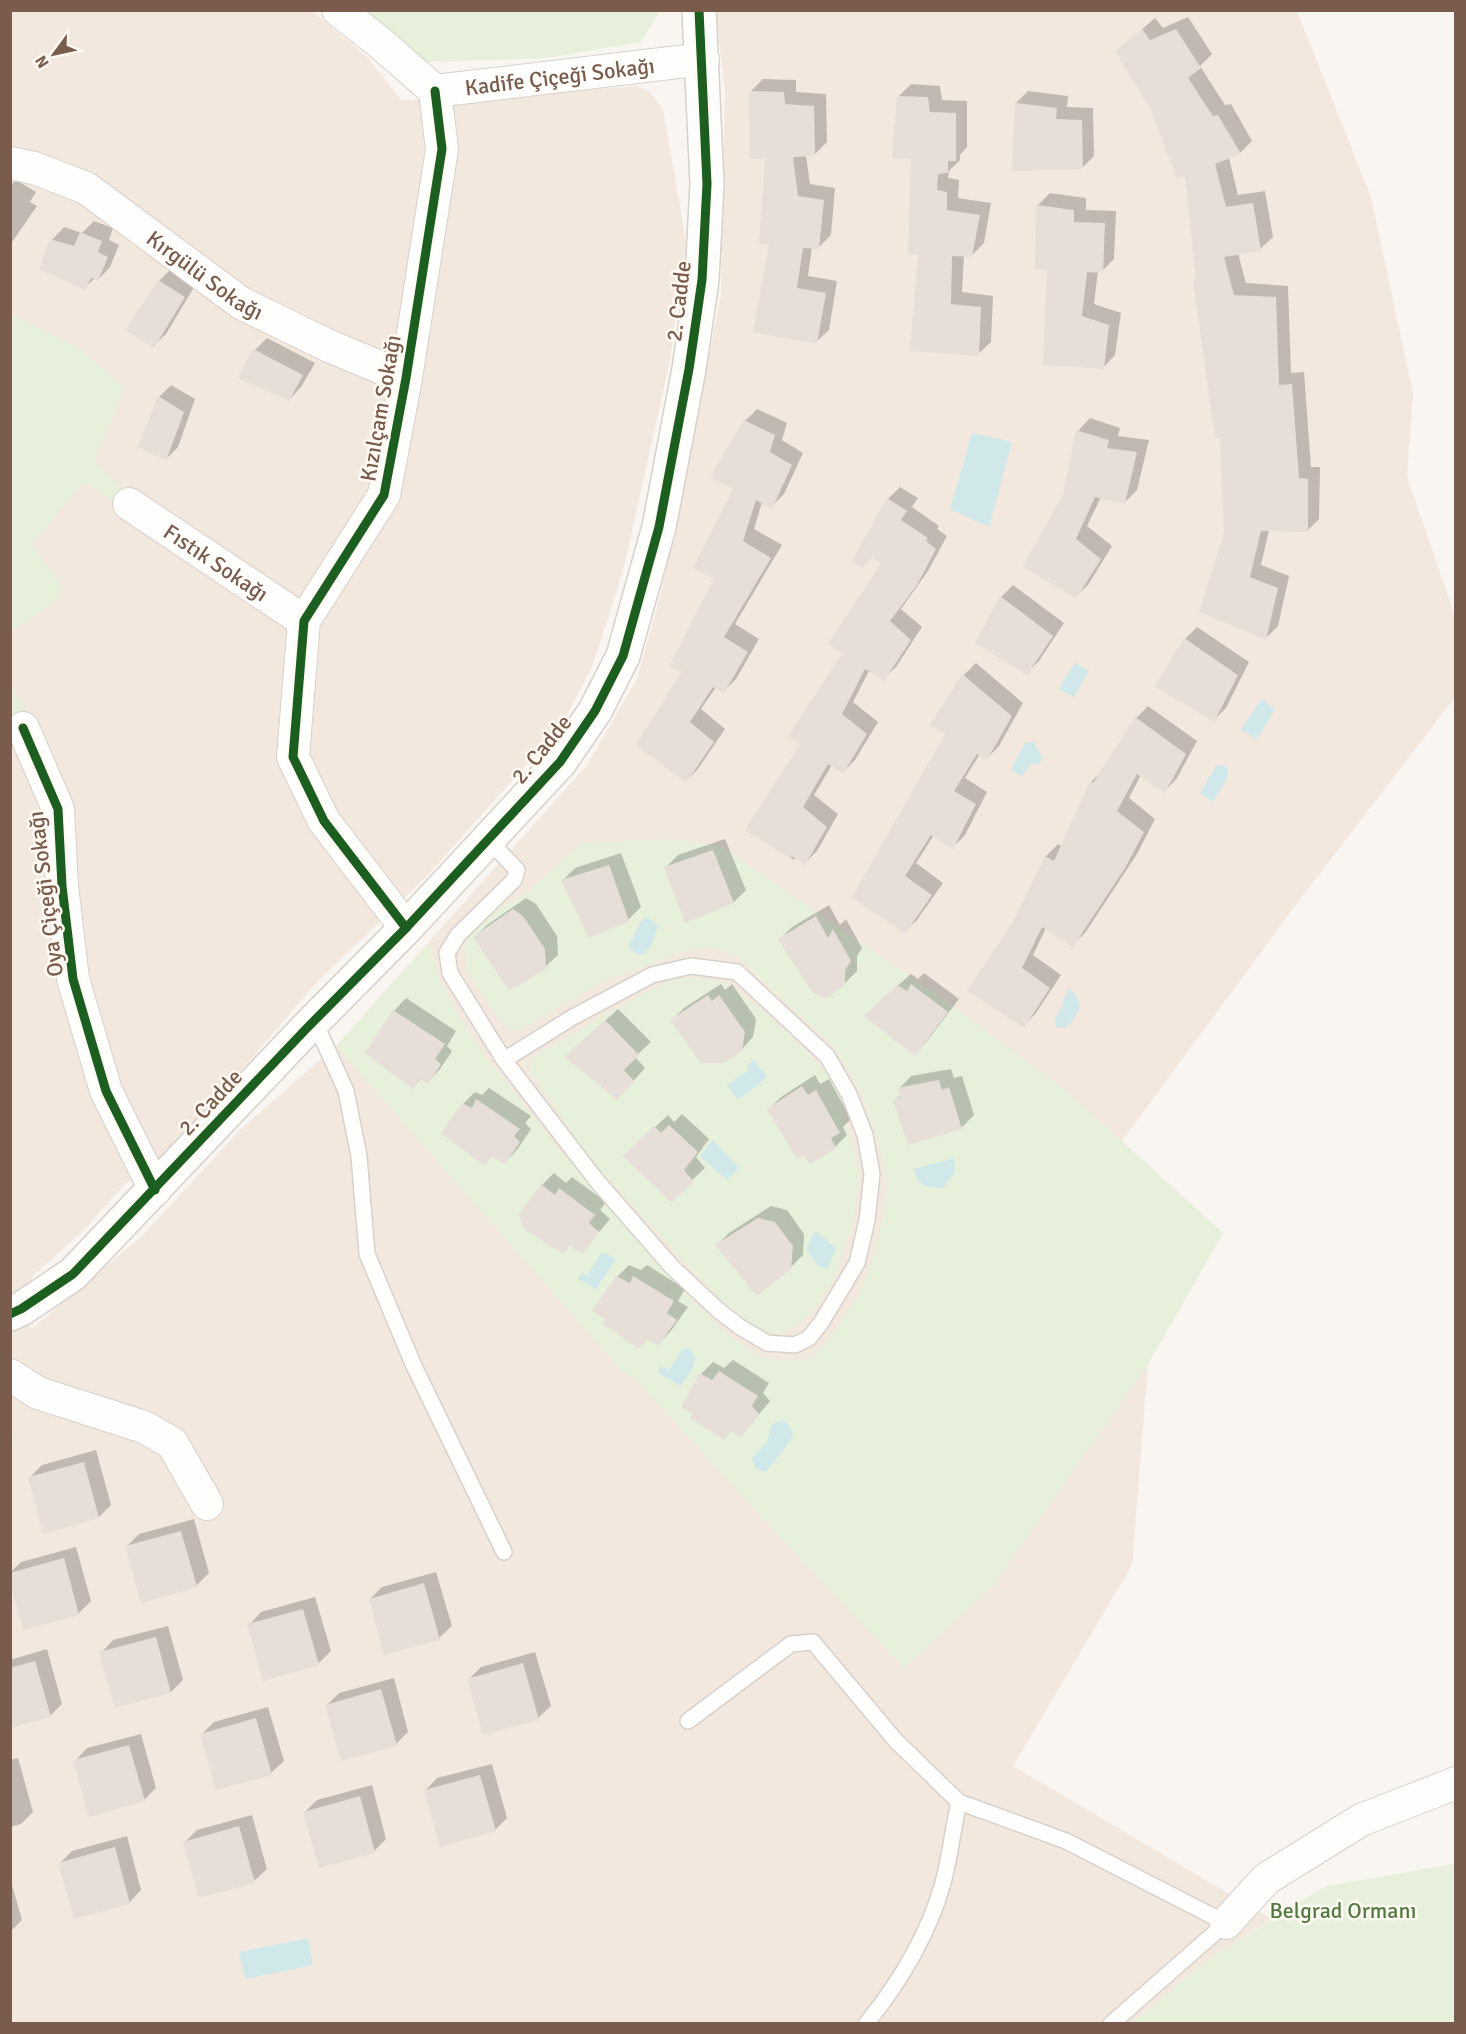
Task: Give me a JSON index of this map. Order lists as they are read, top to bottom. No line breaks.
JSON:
{"streets":{"street":["Kadife Çiçeği Sokağı","Kırgülü Sokağı","2. Cadde","Kızılçam Sokağı","Fıstık Sokağı","Oya Çiçeği Sokağı"]},"crossings":[["Kadife Çiçeği Sokağı","2. Cadde"],["Kadife Çiçeği Sokağı","Kızılçam Sokağı"],["Kırgülü Sokağı","Kızılçam Sokağı"],["2. Cadde","Kızılçam Sokağı"],["2. Cadde","Oya Çiçeği Sokağı"],["Kızılçam Sokağı","Fıstık Sokağı"]],"parks":["Belgrad Ormanı"],"north":"bottom left"}
